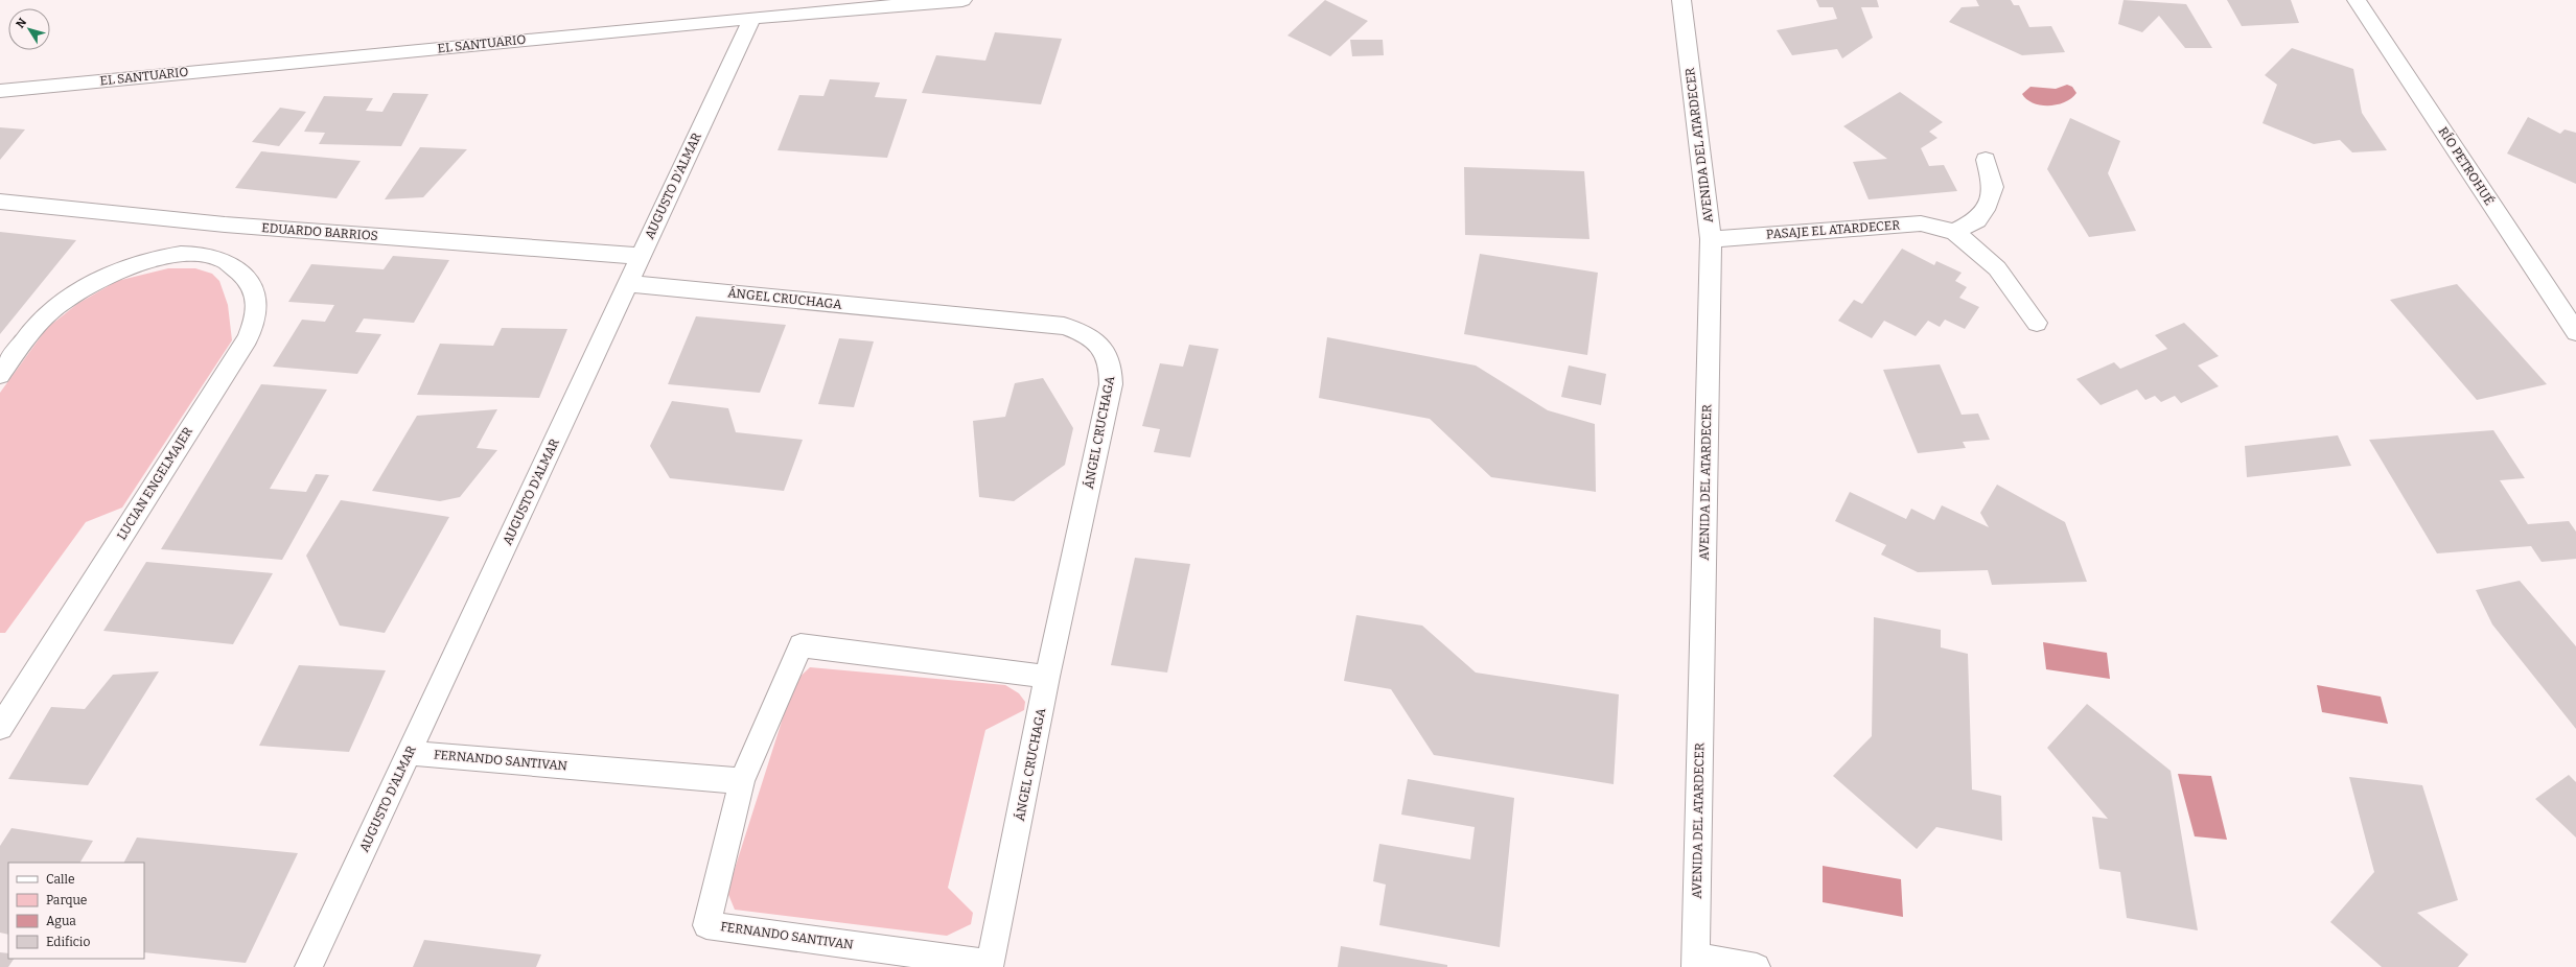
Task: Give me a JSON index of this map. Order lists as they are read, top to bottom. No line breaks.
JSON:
{"streets":{"street":["EL SANTUARIO","AVENIDA DEL ATARDECER","RÍO PETROHUÉ","AUGUSTO D'ALMAR","PASAJE EL ATARDECER","EDUARDO BARRIOS","ÁNGEL CRUCHAGA","LUCIAN ENGELMAJER","FERNANDO SANTIVAN"]},"crossings":[["EL SANTUARIO","AUGUSTO D'ALMAR"],["AVENIDA DEL ATARDECER","PASAJE EL ATARDECER"],["AUGUSTO D'ALMAR","EDUARDO BARRIOS"],["AUGUSTO D'ALMAR","ÁNGEL CRUCHAGA"],["AUGUSTO D'ALMAR","FERNANDO SANTIVAN"],["ÁNGEL CRUCHAGA","FERNANDO SANTIVAN"]],"legend":["Calle","Parque","Agua","Edificio"],"north":"top left"}
